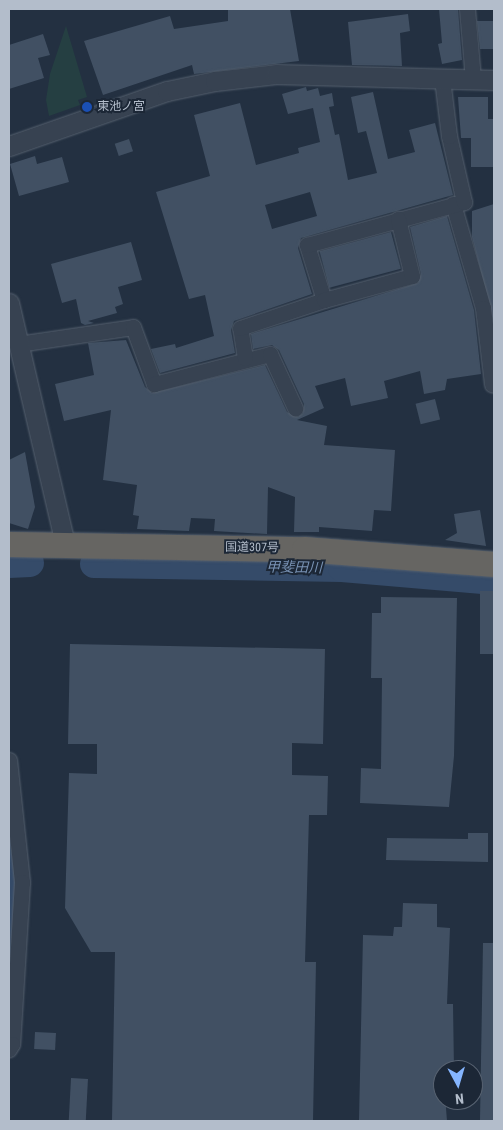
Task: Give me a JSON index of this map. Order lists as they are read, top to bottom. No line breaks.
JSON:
{"streets":{"highway":["国道307号"]},"water":["甲斐田川"],"places":["東池ノ宮"],"north":"bottom"}
